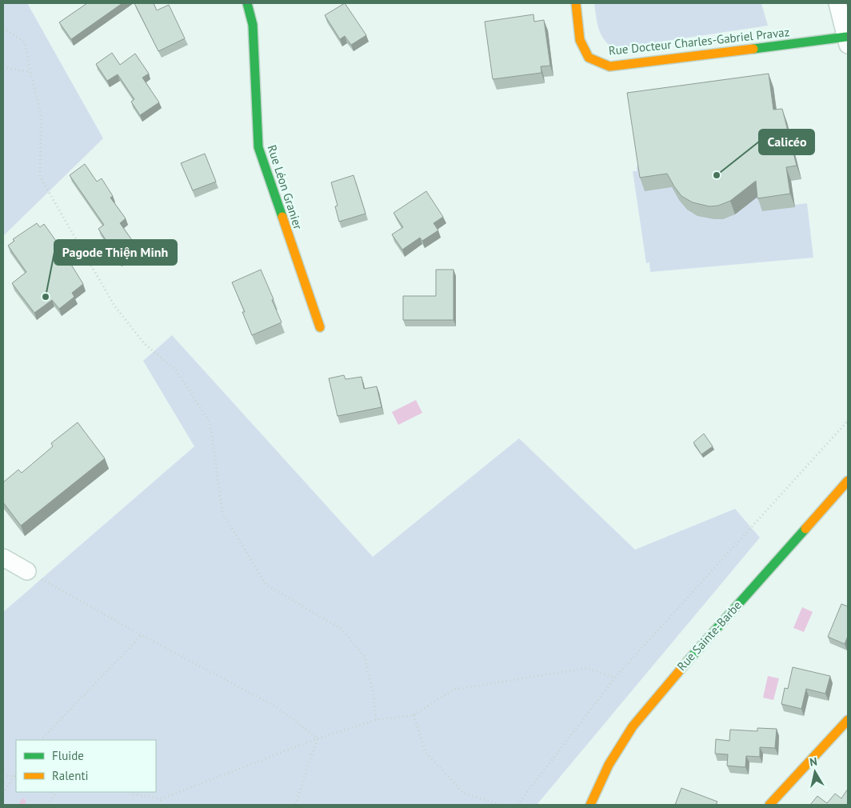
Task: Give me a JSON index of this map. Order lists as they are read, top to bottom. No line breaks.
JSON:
{"streets":{"street":["Rue Docteur Charles-Gabriel Pravaz","Rue Léon Granier","Rue Sainte-Barbe"]},"places":["Calicéo","Pagode Thiện Minh"],"legend":["Fluide","Ralenti"],"north":"top"}
